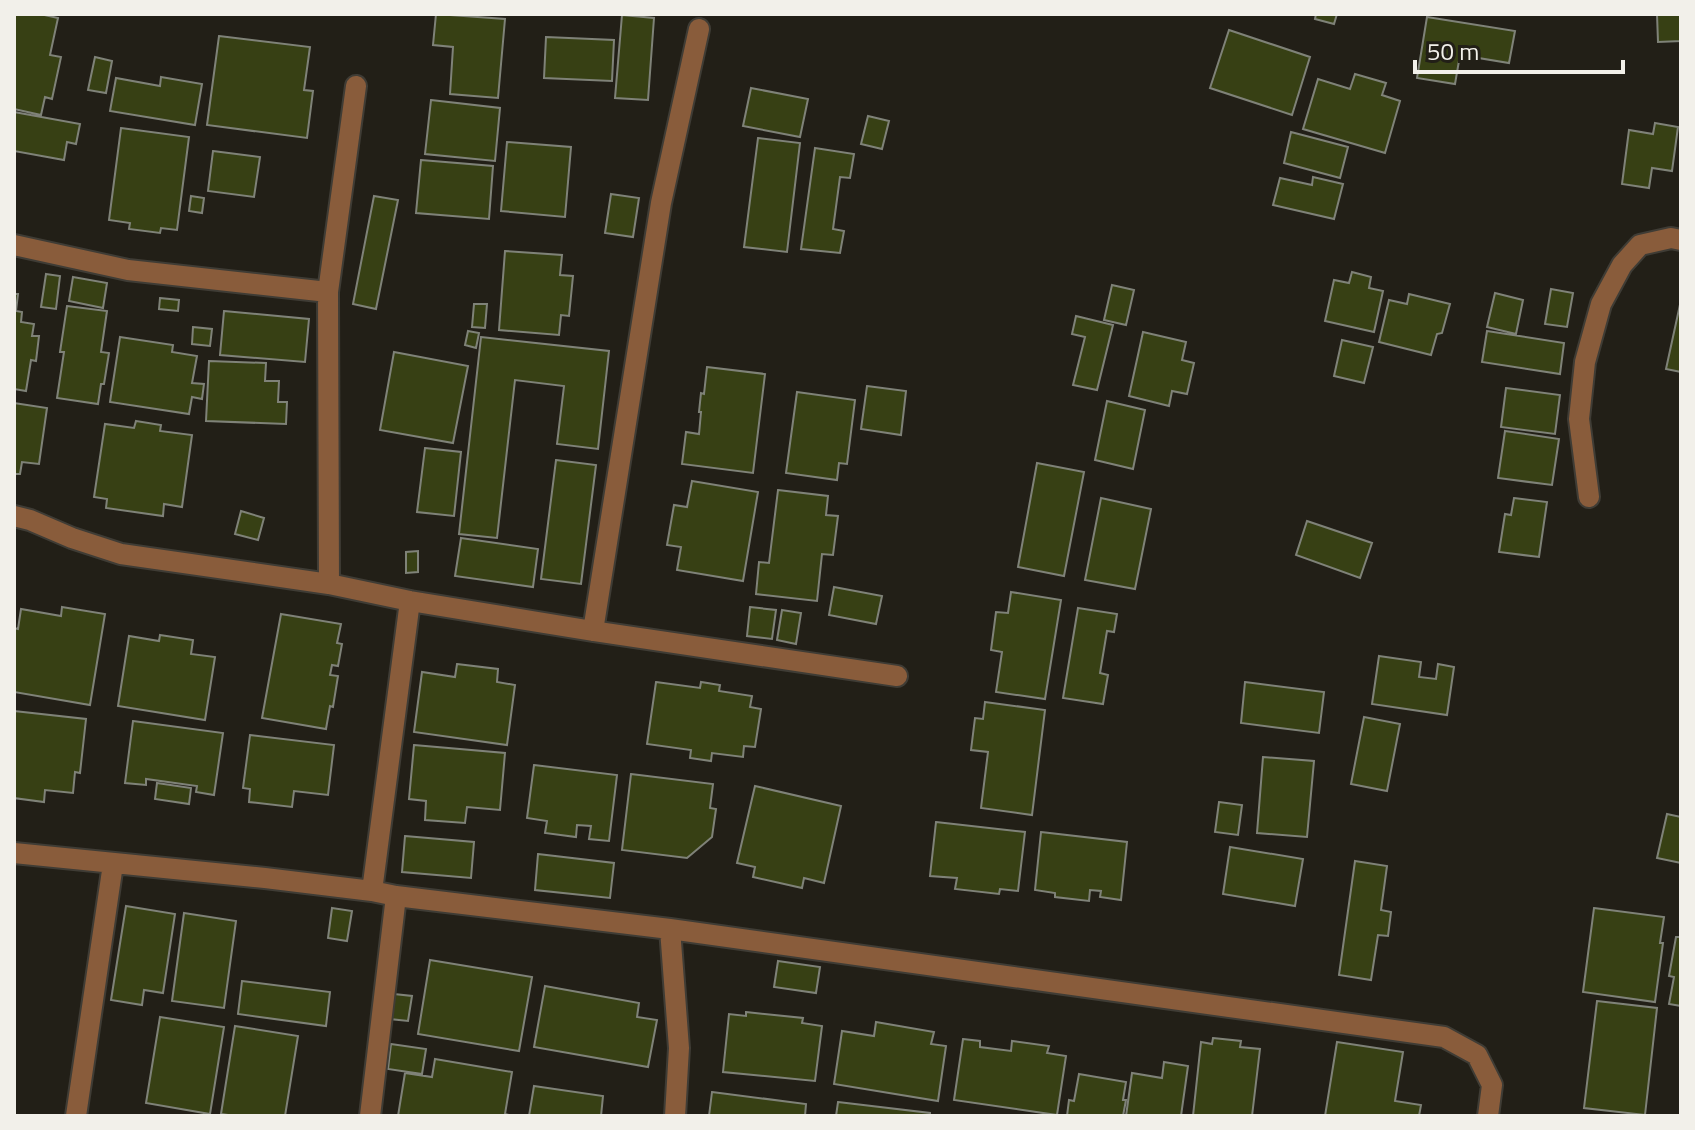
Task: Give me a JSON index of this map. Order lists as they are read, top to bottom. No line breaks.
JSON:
{"scale_bar":"50 m"}
